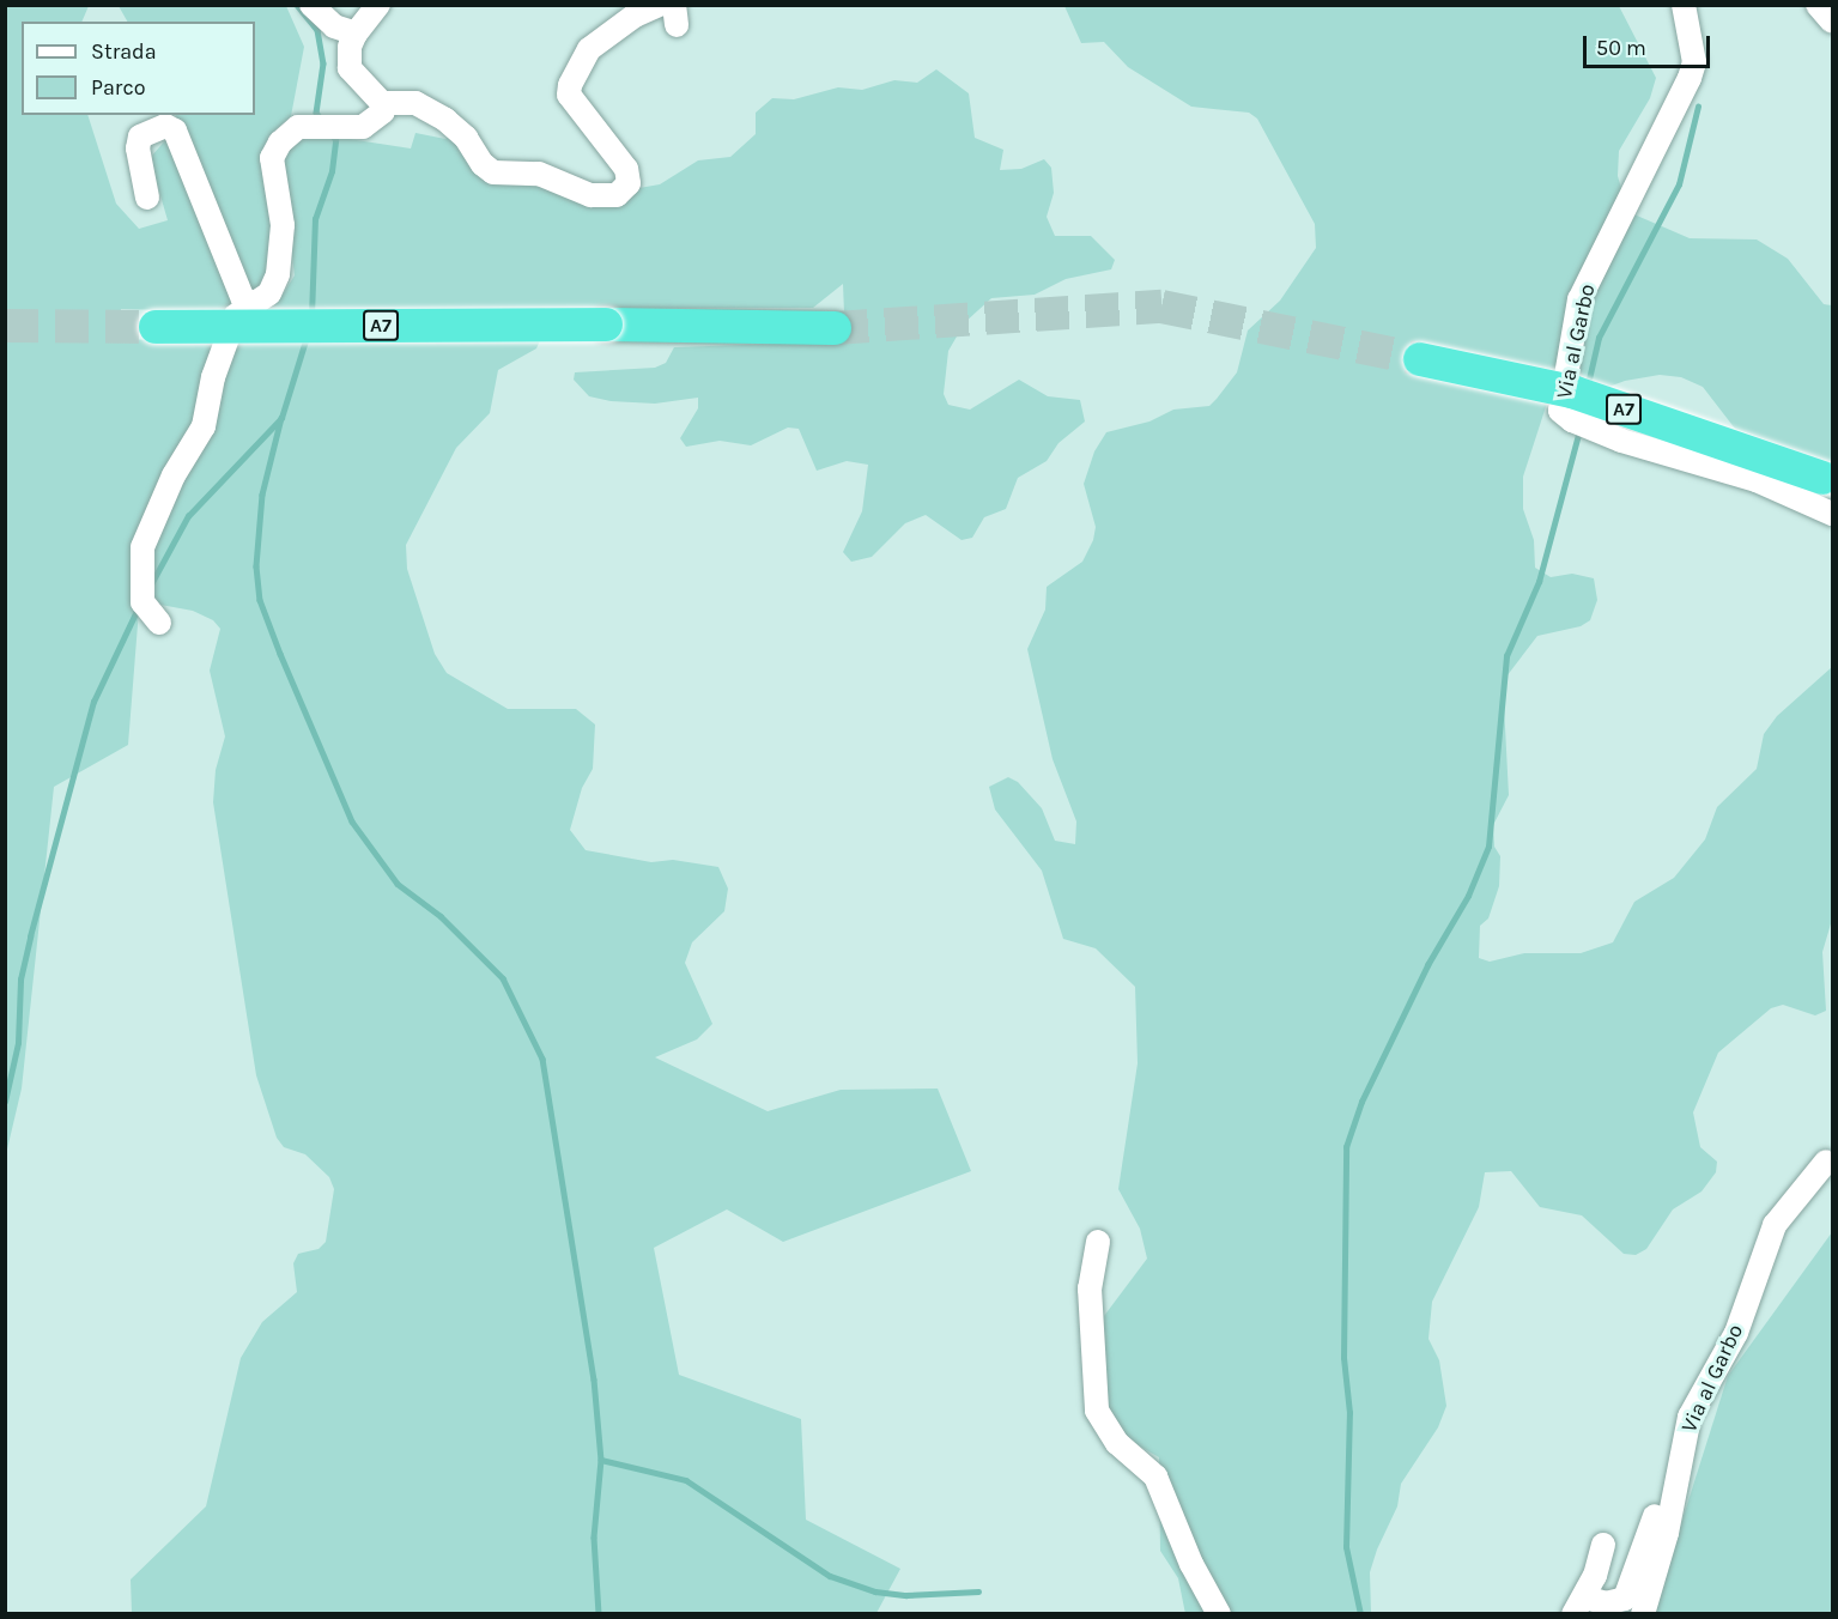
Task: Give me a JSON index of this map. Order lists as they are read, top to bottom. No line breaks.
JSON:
{"streets":{"highway":["A7"],"street":["Via al Garbo"]},"legend":["Strada","Parco"],"scale_bar":"50 m"}
